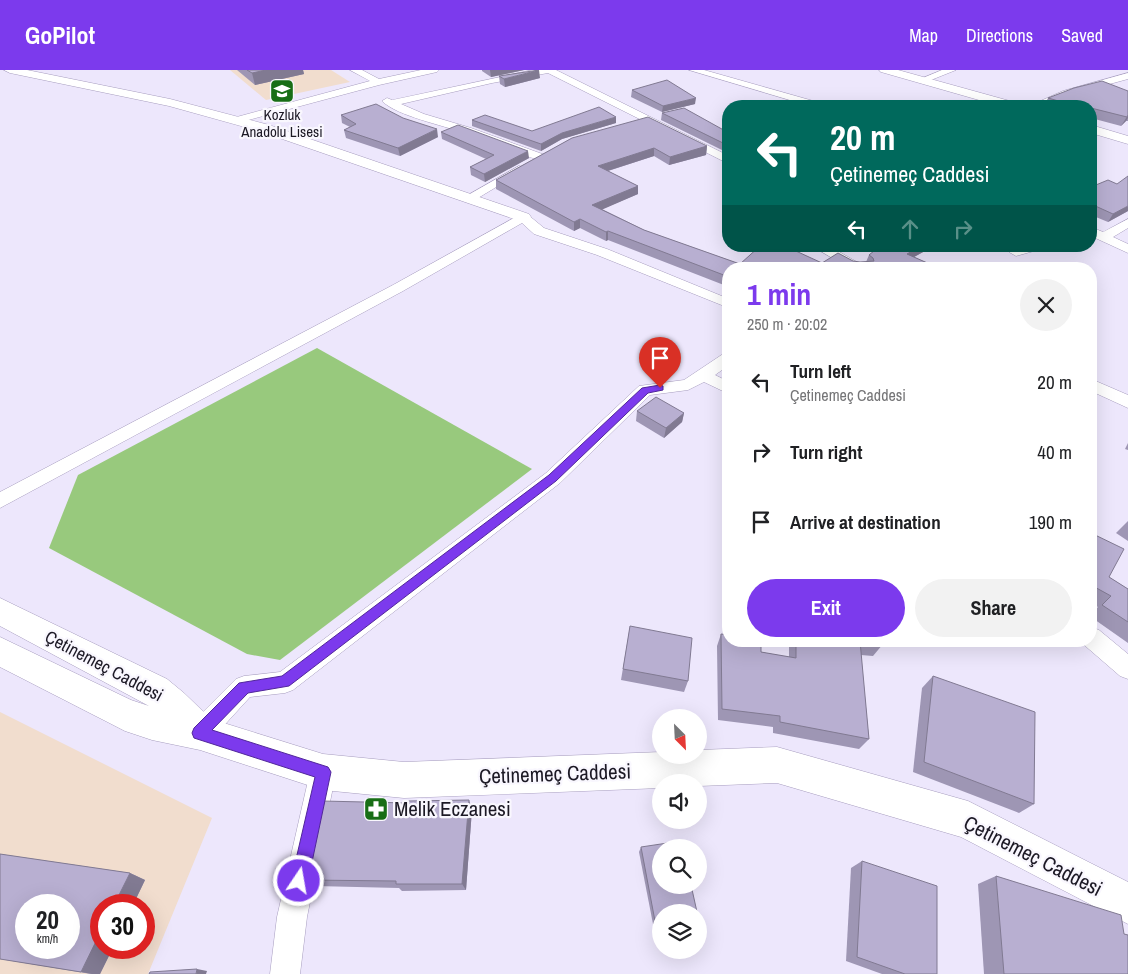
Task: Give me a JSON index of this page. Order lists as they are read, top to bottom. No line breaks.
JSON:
{"streets":{"main road":["Çetinemeç Caddesi"]},"places":{"school or university":["Kozluk Anadolu Lisesi"],"pharmacy":["Melik Eczanesi"]},"north":"bottom right","page":{"header":"GoPilot","nav":["Map","Directions","Saved"],"turn":["20 m","Çetinemeç Caddesi"],"heading":["1 min","250 m · 20:02"],"list":[{"name":"Turn left","note":"Çetinemeç Caddesi","value":"20 m"},{"name":"Turn right","value":"40 m"},{"name":"Arrive at destination","value":"190 m"}],"buttons":["Exit","Share"],"speed":"20 km/h","limit":"30"}}
